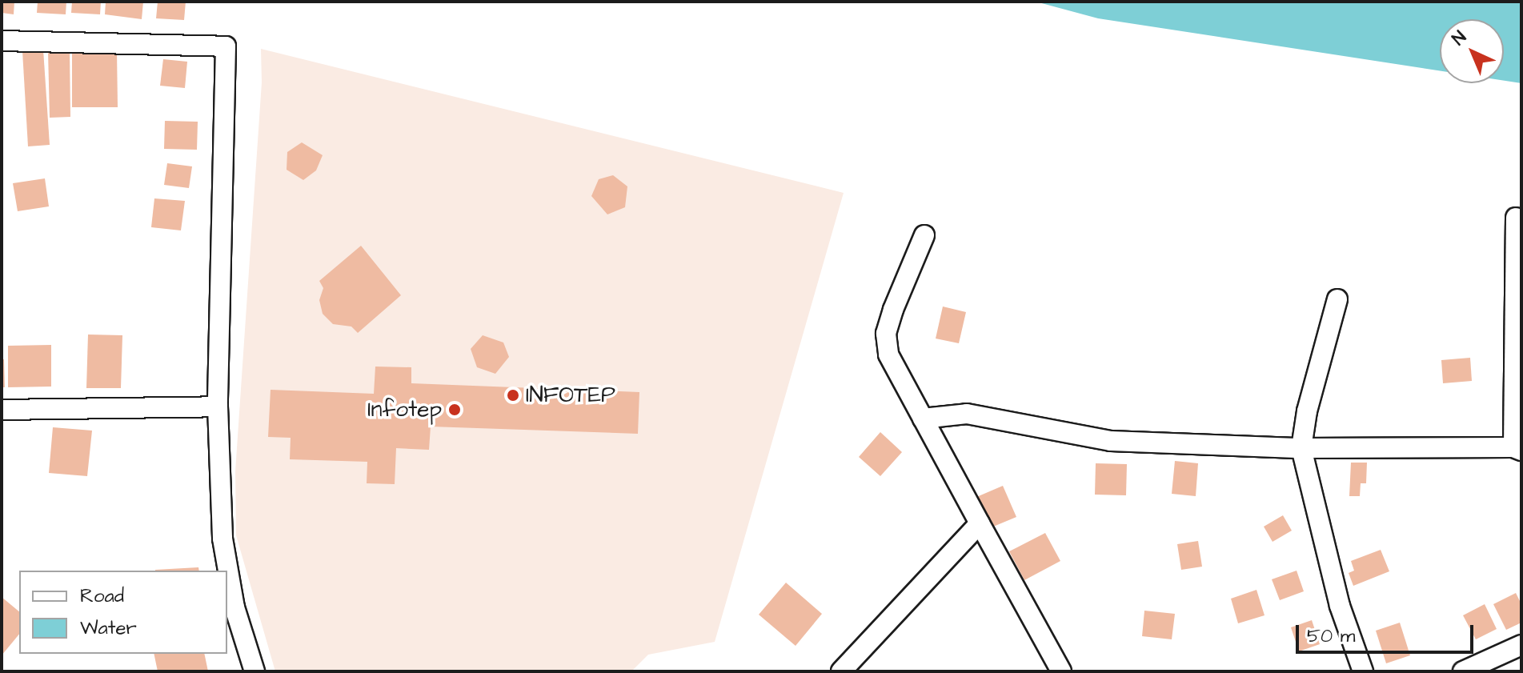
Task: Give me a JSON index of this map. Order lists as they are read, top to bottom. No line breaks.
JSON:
{"places":["INFOTEP","Infotep"],"legend":["Road","Water"],"scale_bar":"50 m","north":"top left"}
